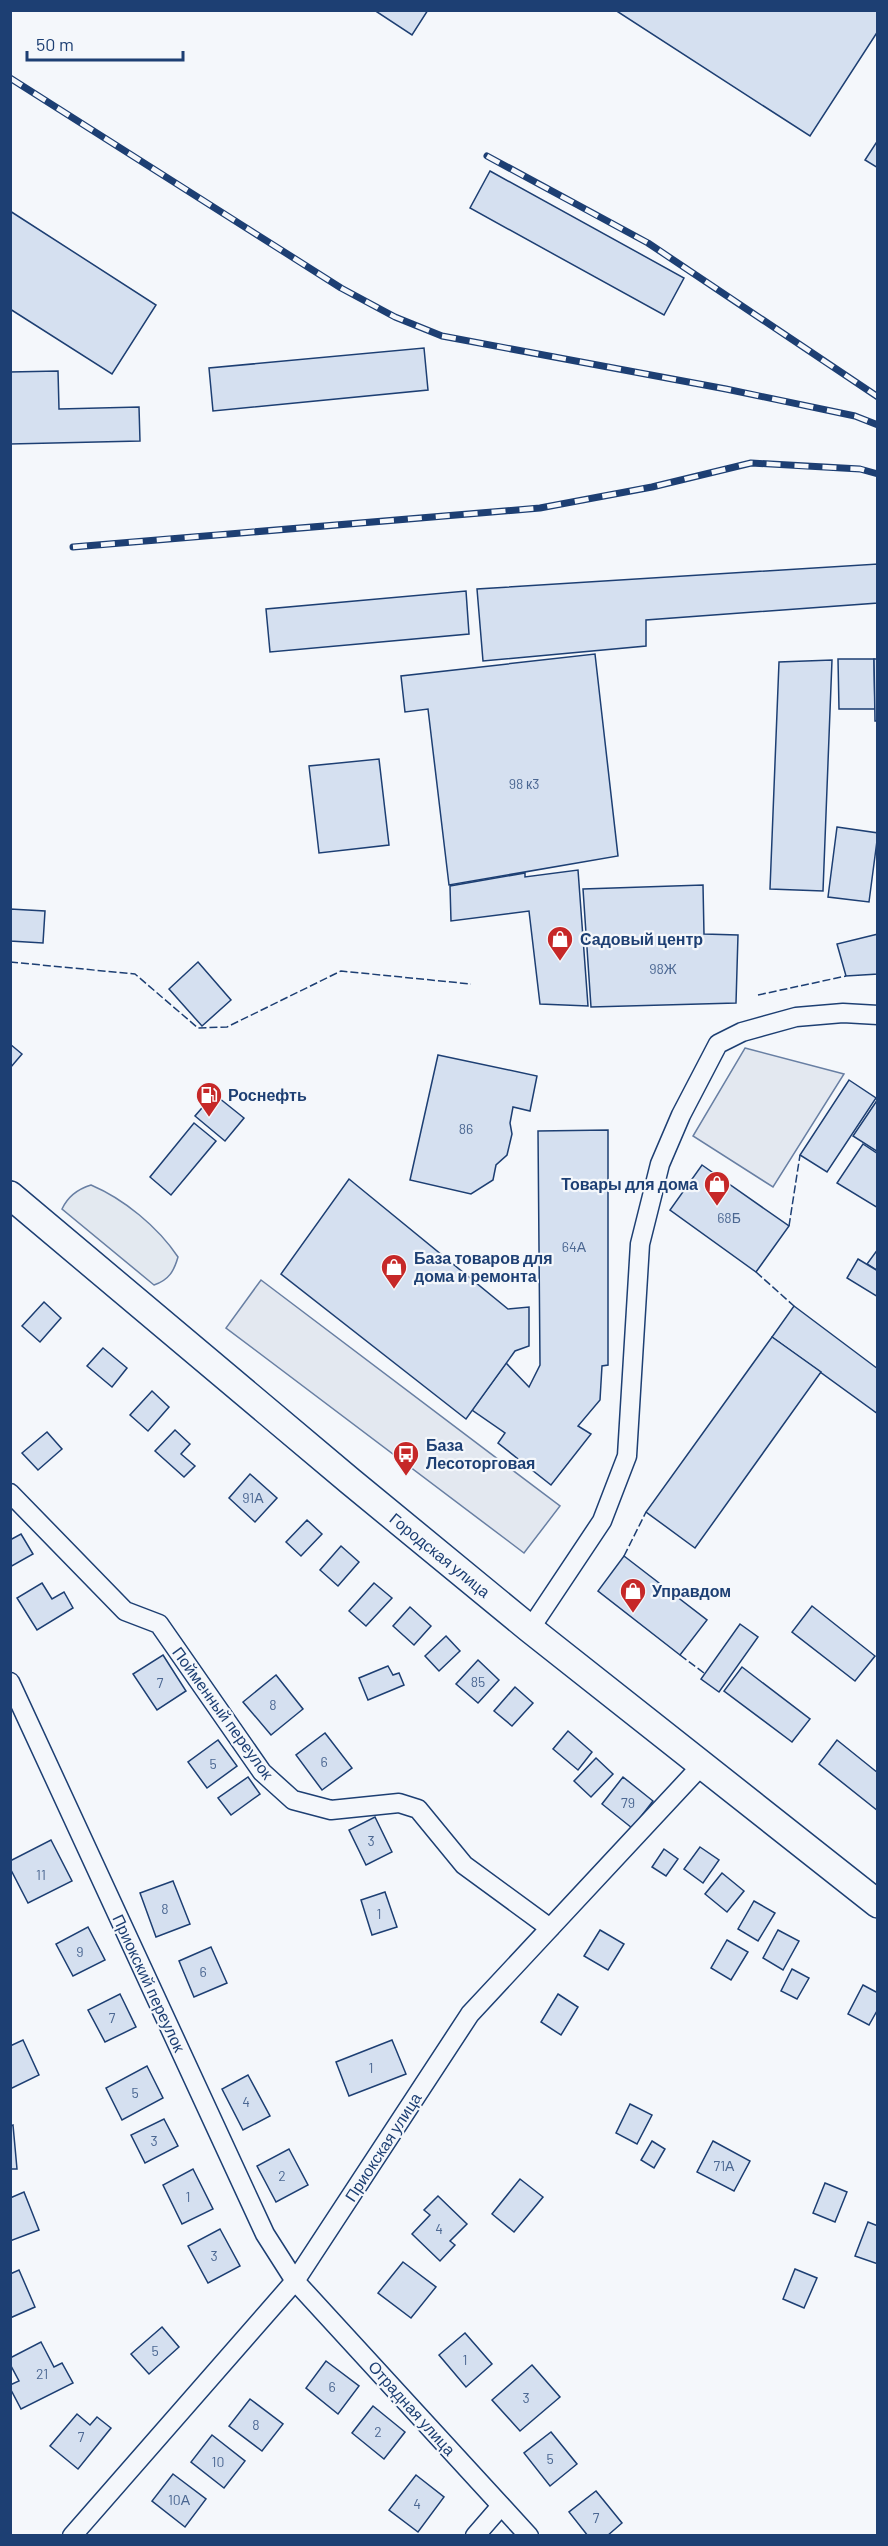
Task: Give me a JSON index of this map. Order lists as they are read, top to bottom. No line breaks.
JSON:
{"streets":{"main road":["Городская улица"],"street":["Пойменный переулок","Приокский переулок","Приокская улица","Отрадная улица"]},"crossings":[["Городская улица","Приокская улица"],["Пойменный переулок","Приокская улица"],["Приокский переулок","Приокская улица"],["Приокский переулок","Отрадная улица"],["Приокская улица","Отрадная улица"]],"places":{"shop":["Садовый центр","Товары для дома","База товаров для дома и ремонта","Управдом"],"fuel station":["Роснефть"],"bus stop":["База Лесоторговая"]},"house_numbers":["98 к3","98Ж","86","68Б","64А","91А","85","7","8","6","5","79","3","11","8","1","9","6","7","1","5","4","3","71А","2","1","4","3","5","1","21","6","3","8","2","7","5","10","10А","4","7"],"scale_bar":"50 m"}
